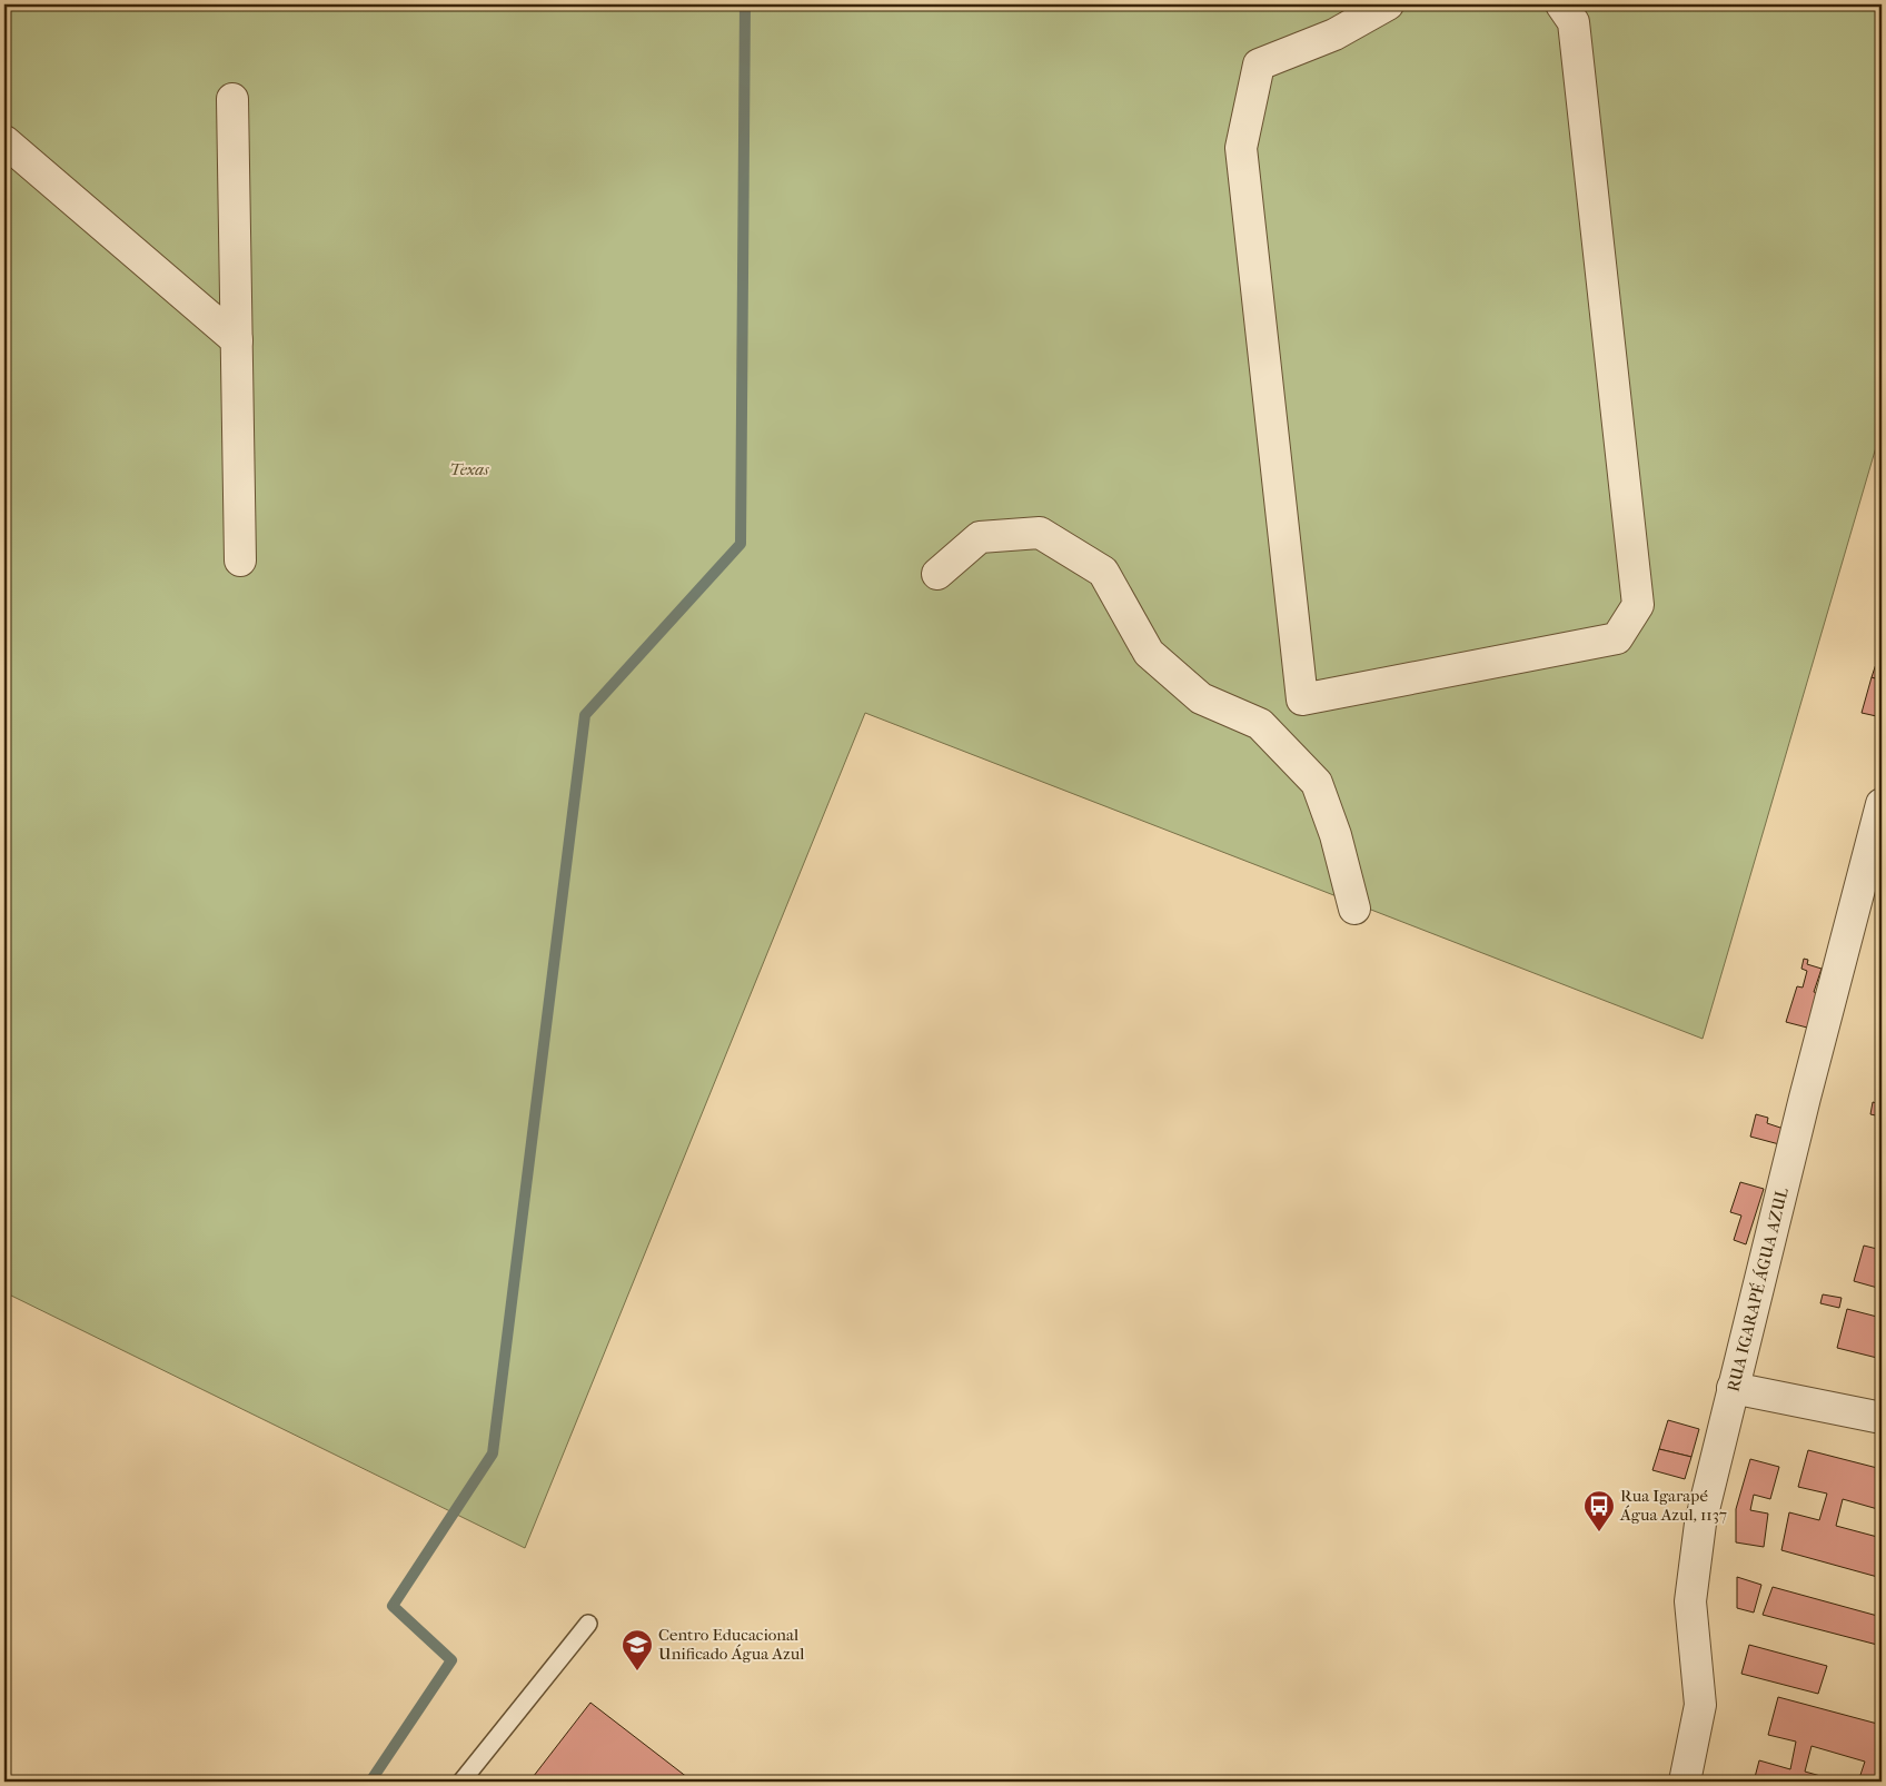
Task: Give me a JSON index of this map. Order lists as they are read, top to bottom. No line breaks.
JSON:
{"streets":{"street":["RUA IGARAPÉ ÁGUA AZUL"]},"parks":["Texas"],"places":{"bus stop":["Rua Igarapé Água Azul, 1137"],"school or university":["Centro Educacional Unificado Água Azul"]}}
